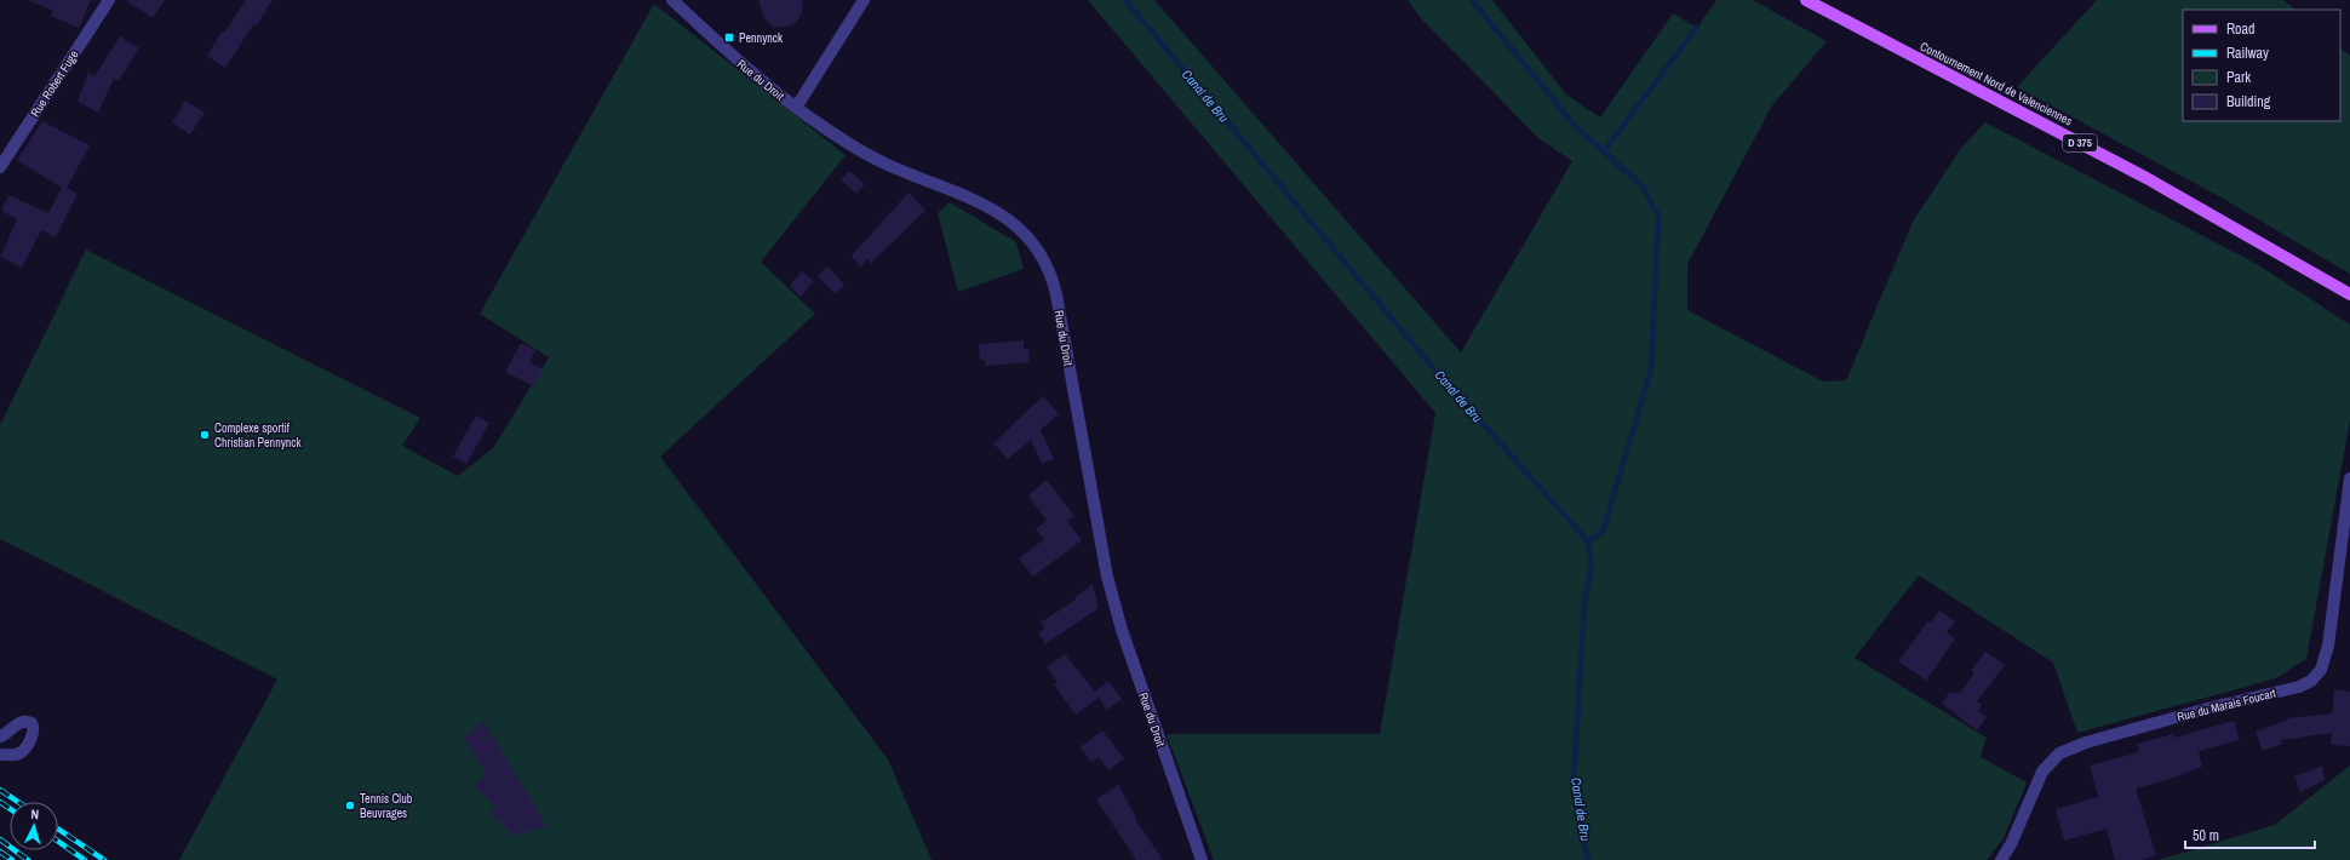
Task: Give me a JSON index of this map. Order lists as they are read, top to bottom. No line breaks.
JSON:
{"streets":{"main road":["Contournement Nord de Valenciennes","D 375"],"street":["Rue du Droit","Rue Robert Fuge","Rue du Marais Foucart"]},"water":["Canal de Bru"],"places":{"transit":["Pennynck"],"other":["Complexe sportif Christian Pennynck","Tennis Club Beuvrages"]},"legend":["Road","Railway","Park","Building"],"scale_bar":"50 m","north":"top"}
